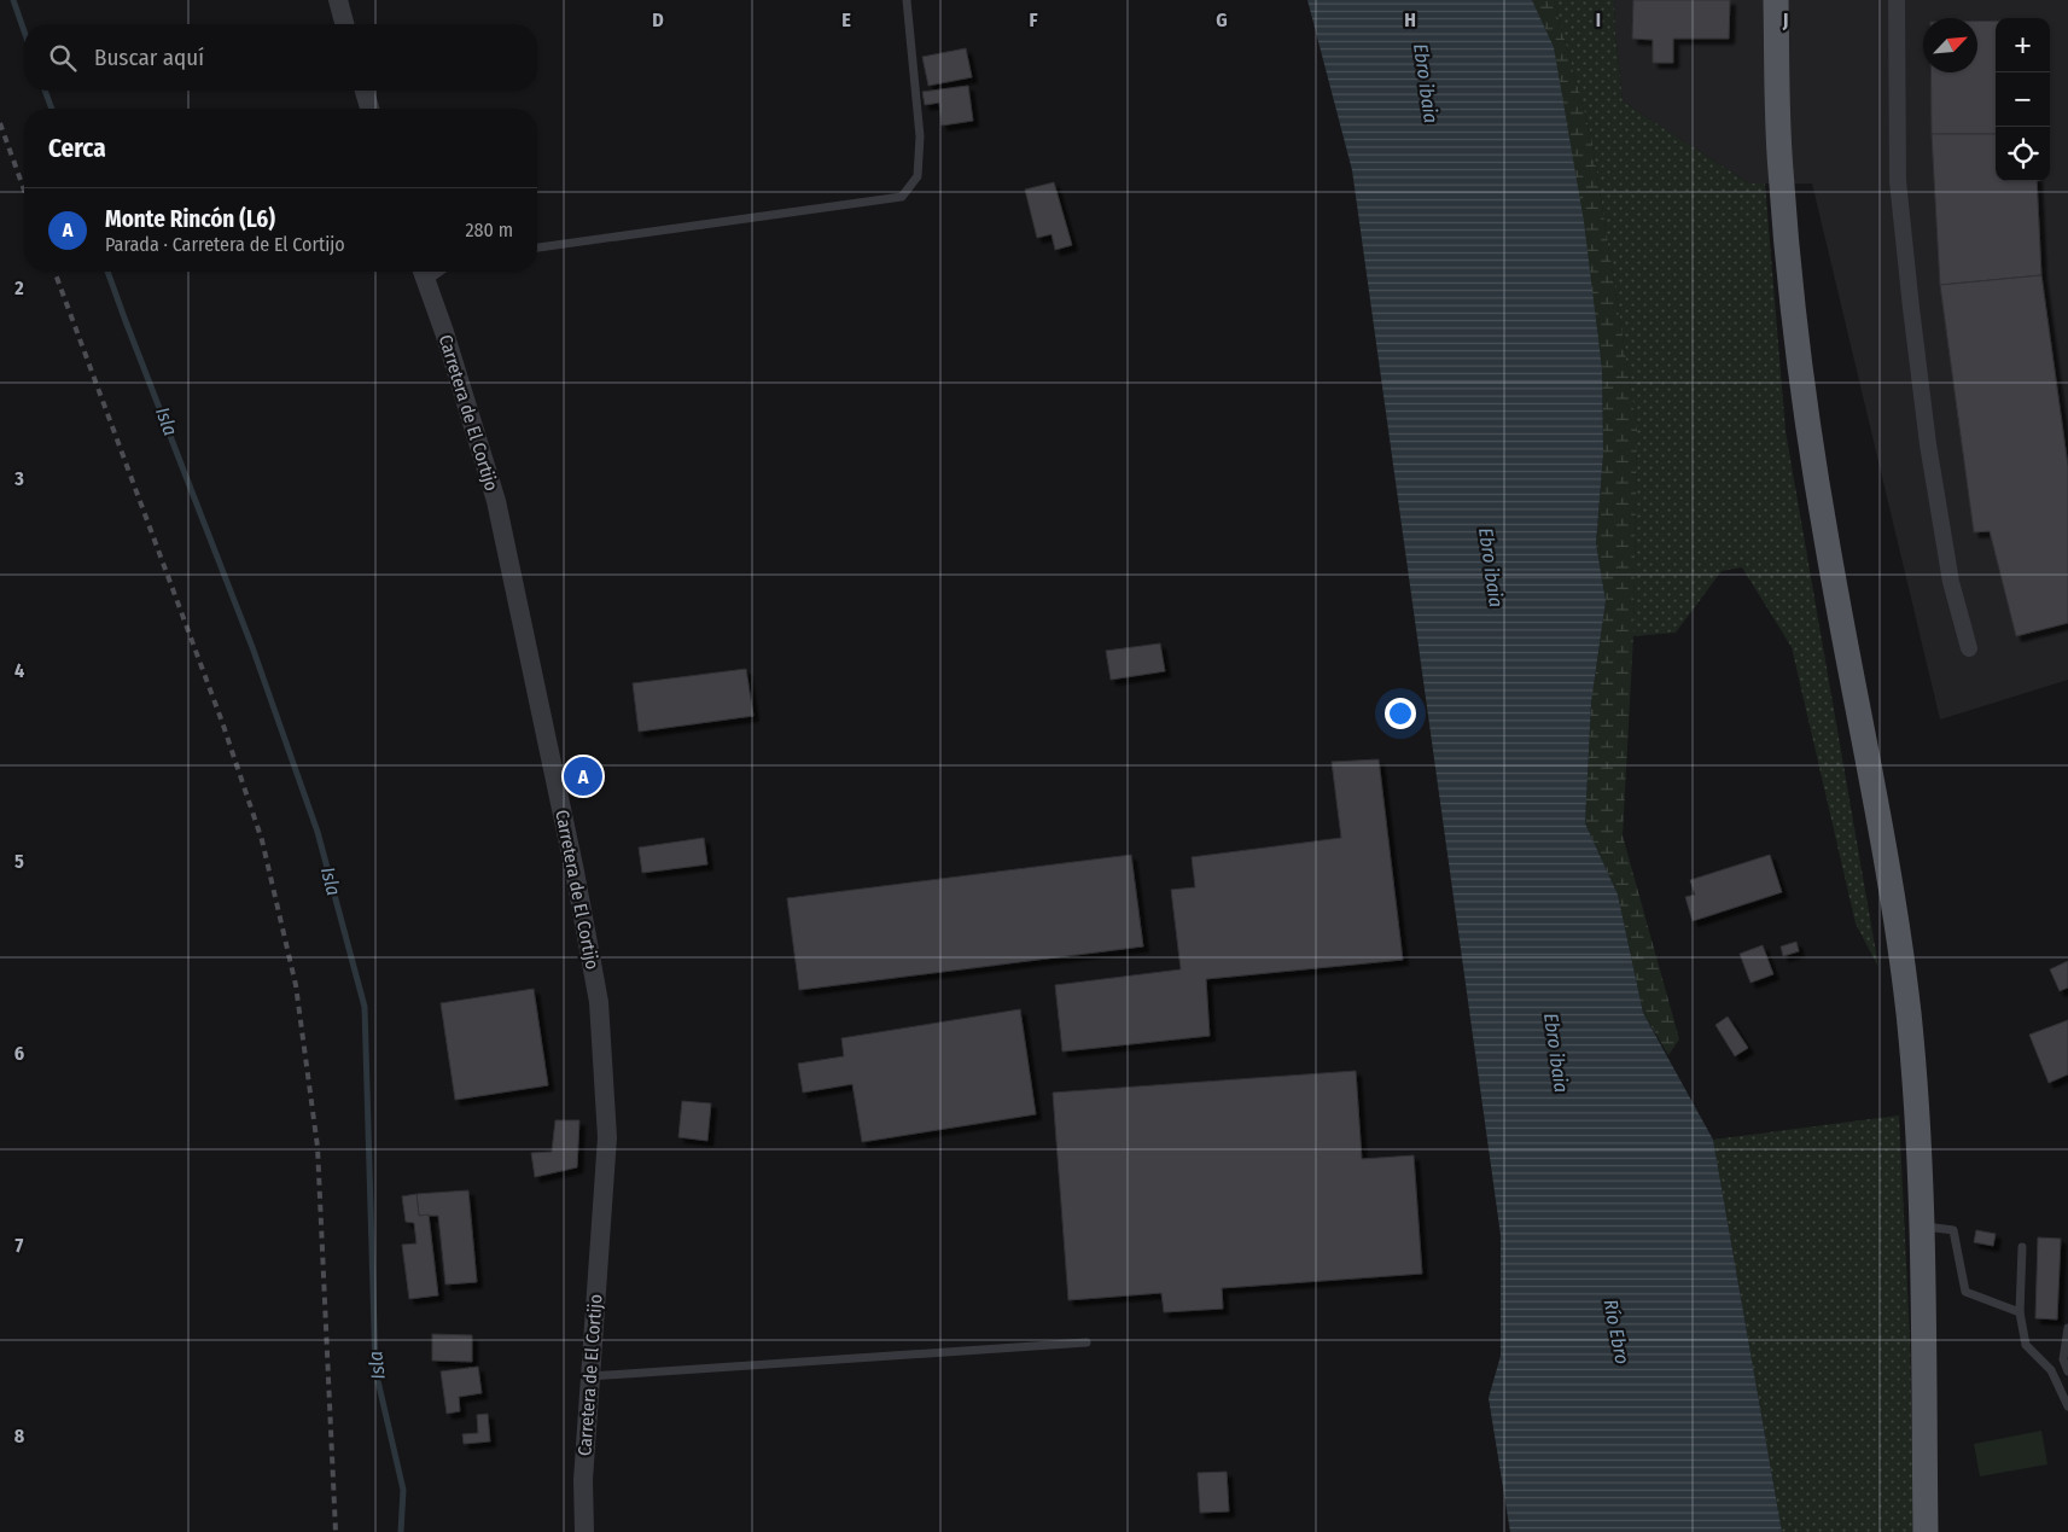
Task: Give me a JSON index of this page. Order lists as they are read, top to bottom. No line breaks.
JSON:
{"streets":{"street":["Carretera de El Cortijo"]},"water":["Ebro ibaia","Isla","Río Ebro"],"north":"top right","page":{"map_buttons":["+","−"],"search":"Buscar aquí","heading":"Cerca","list":[{"mark":"A","name":"Monte Rincón (L6)","note":"Parada · Carretera de El Cortijo","value":"280 m"}],"pins":"A"},"grid":{"columns":["D","E","F","G","H","I","J"],"rows":["2","3","4","5","6","7","8"]}}
